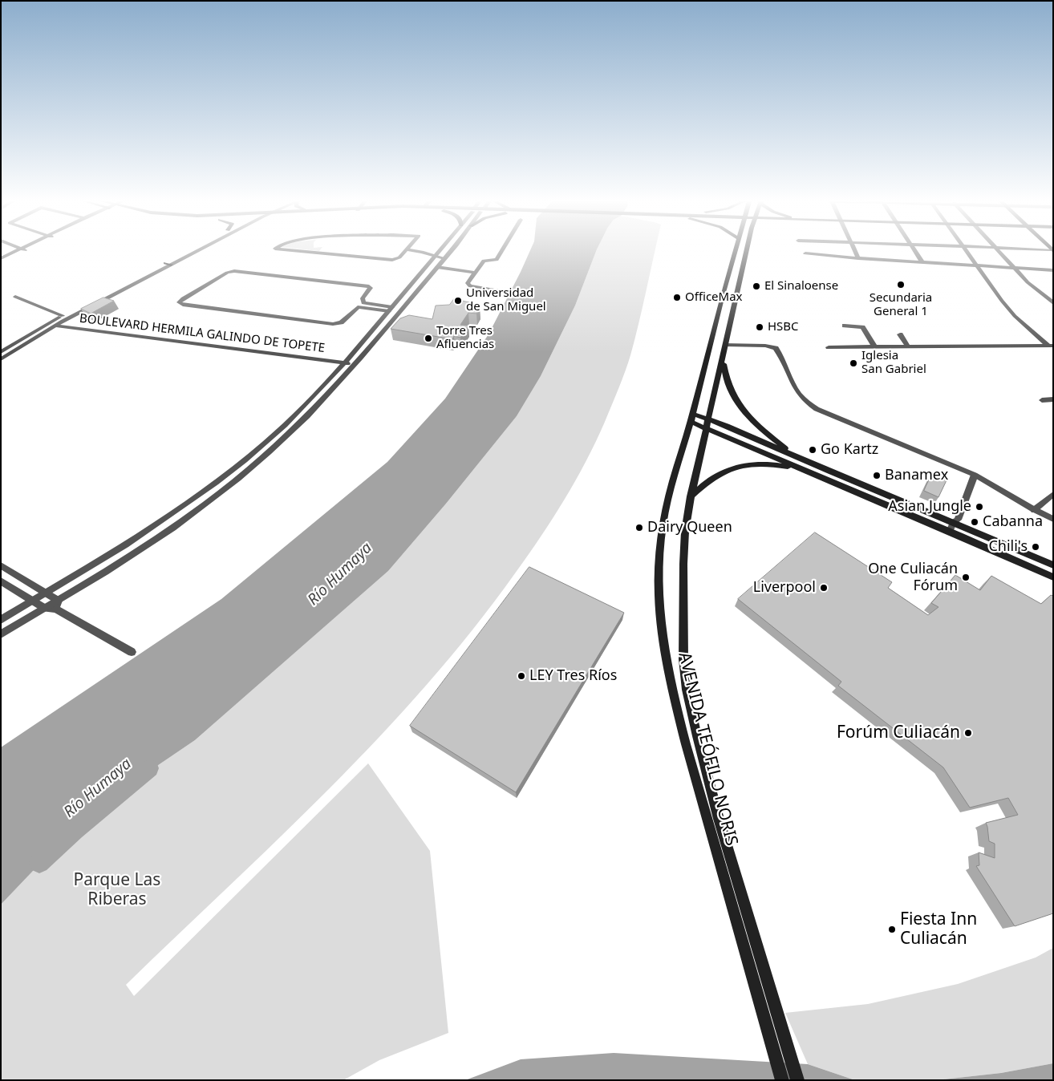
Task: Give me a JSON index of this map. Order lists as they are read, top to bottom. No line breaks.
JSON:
{"streets":{"main road":["AVENIDA TEÓFILO NORIS"],"street":["BOULEVARD HERMILA GALINDO DE TOPETE"]},"water":["Río Humaya"],"parks":["Parque Las Riberas"],"places":["Secundaria General 1","El Sinaloense","OfficeMax","Universidad de San Miguel","HSBC","Torre Tres Afluencias","Iglesia San Gabriel","Go Kartz","Banamex","Asian Jungle","Cabanna","Dairy Queen","Chili's","One Culiacán Fórum","Liverpool","LEY Tres Ríos","Forúm Culiacán","Fiesta Inn Culiacán"]}
